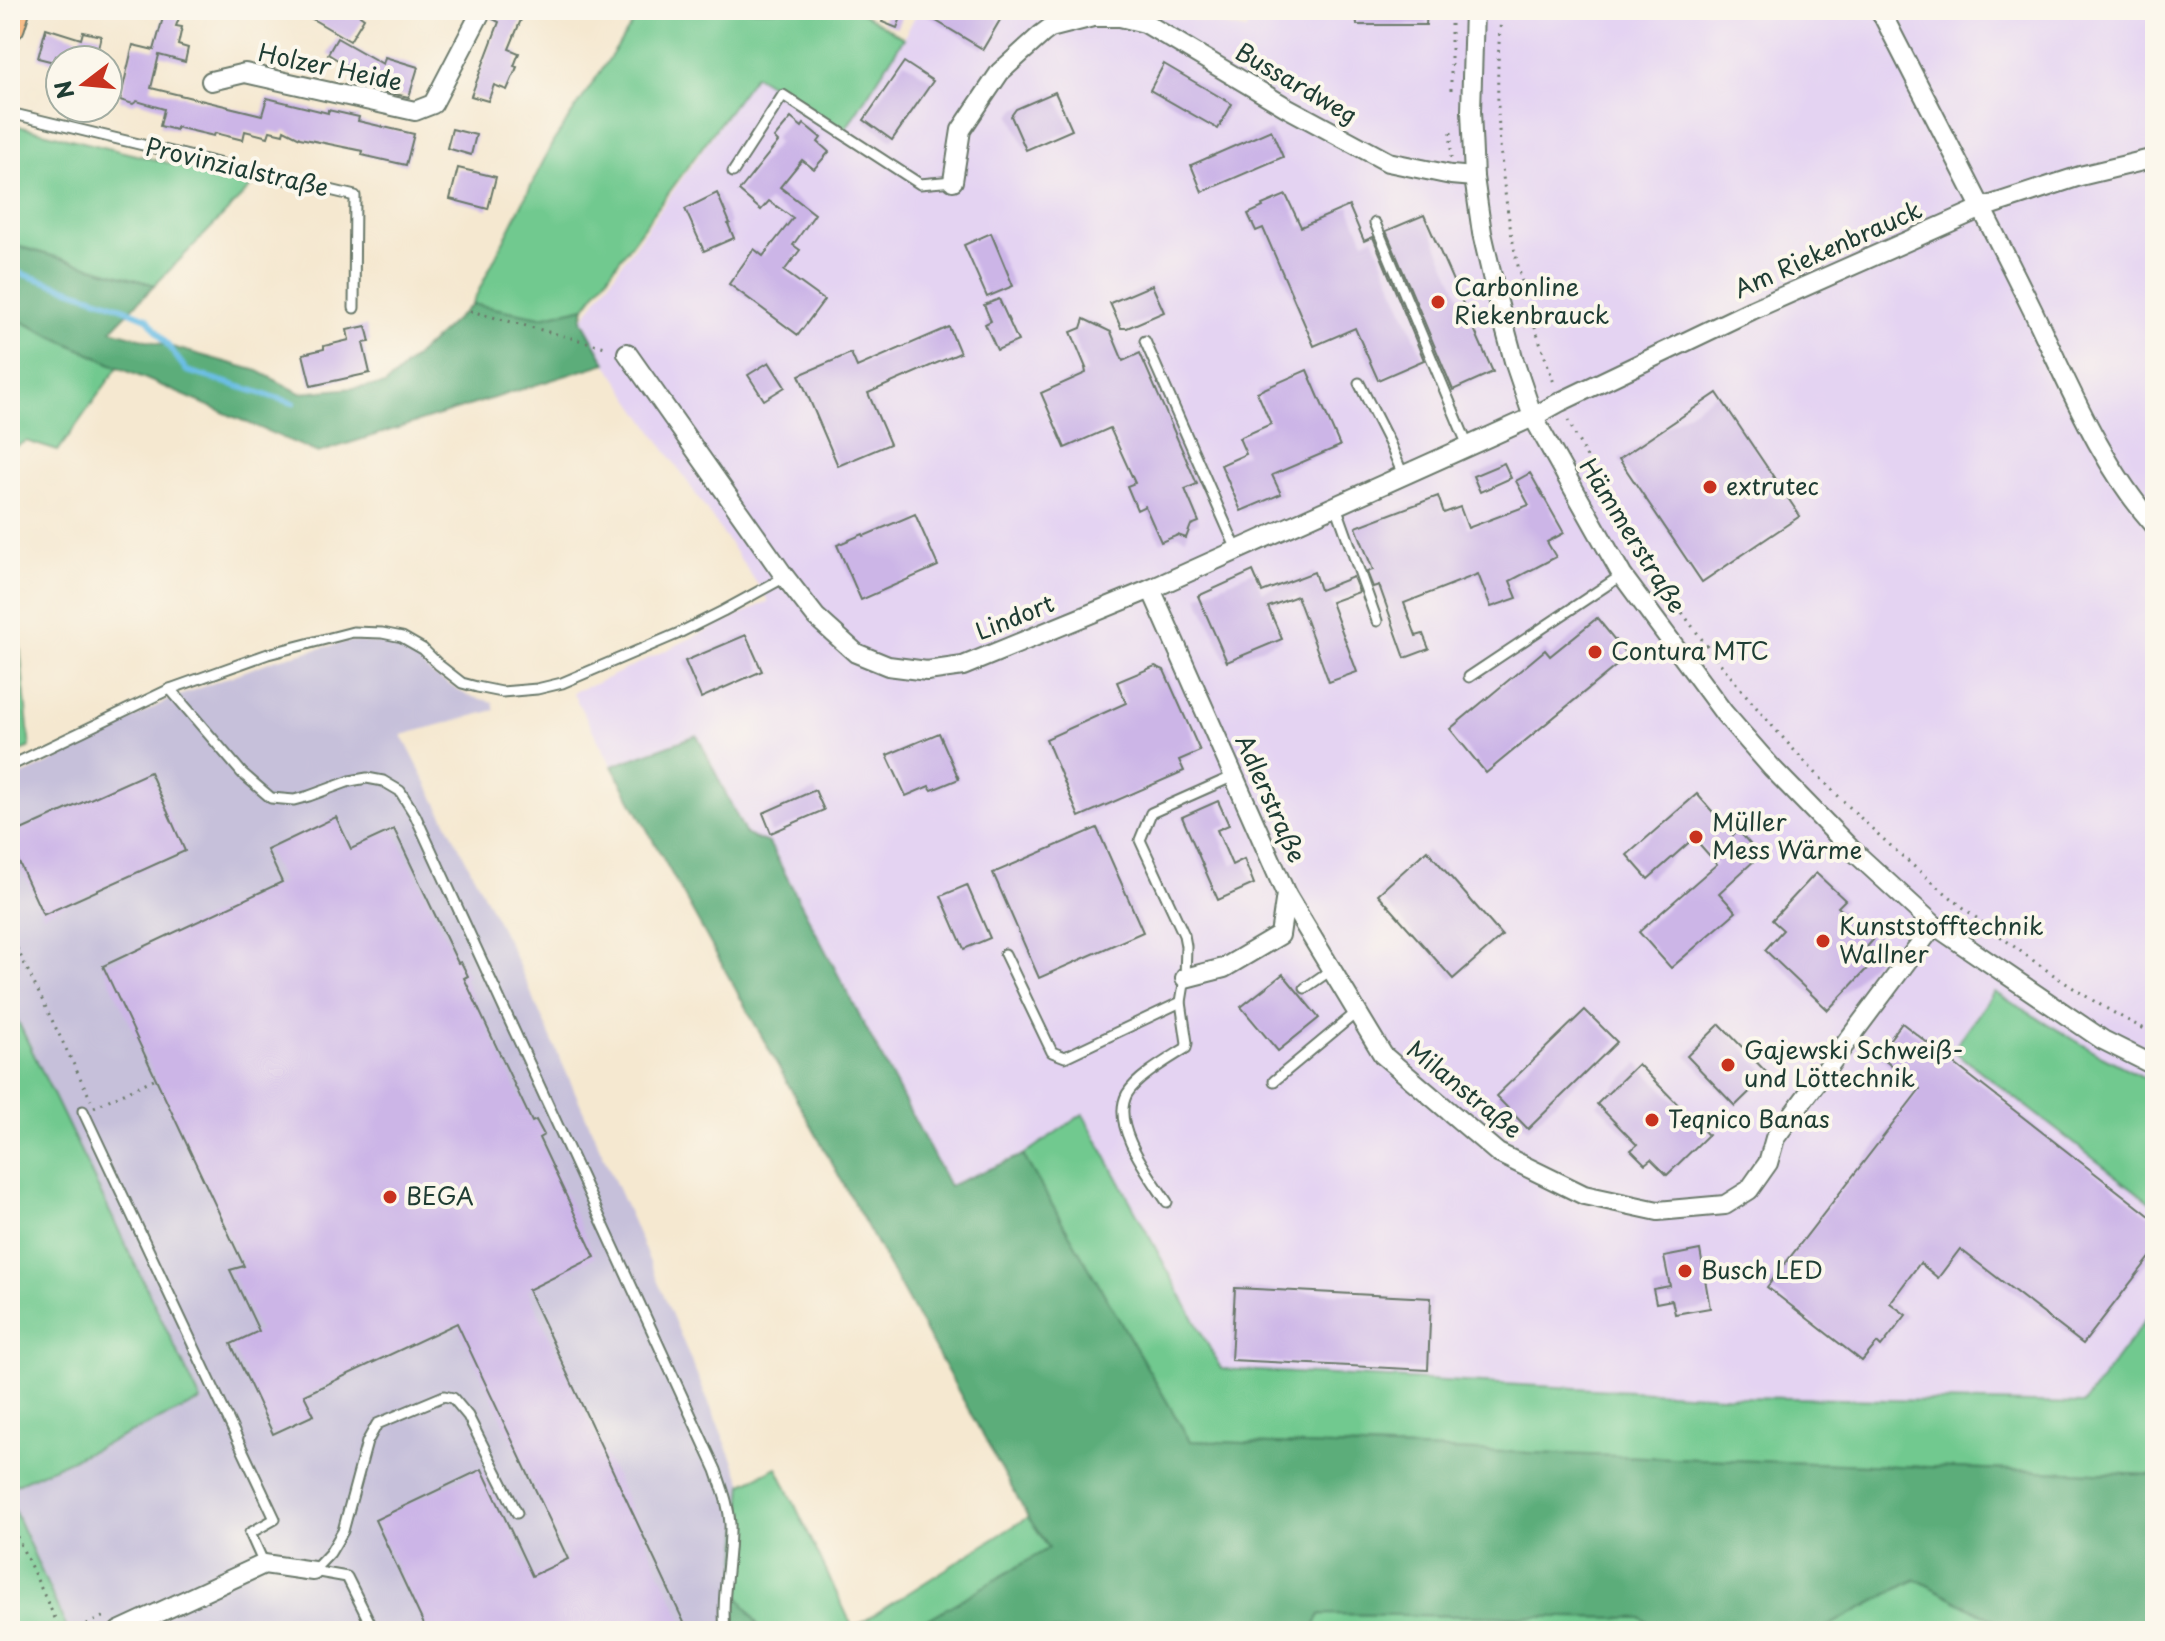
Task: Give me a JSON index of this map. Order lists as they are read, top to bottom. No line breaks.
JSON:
{"streets":{"street":["Holzer Heide","Bussardweg","Am Riekenbrauck","Hämmerstraße","Lindort","Adlerstraße","Milanstraße"],"lane":["Provinzialstraße"]},"crossings":[["Bussardweg","Hämmerstraße"],["Am Riekenbrauck","Hämmerstraße"],["Am Riekenbrauck","Lindort"],["Hämmerstraße","Lindort"],["Hämmerstraße","Milanstraße"],["Lindort","Adlerstraße"],["Adlerstraße","Milanstraße"]],"places":["Carbonline Riekenbrauck","extrutec","Contura MTC","Müller Mess Wärme","Kunststofftechnik Wallner","Gajewski Schweiß- und Löttechnik","Teqnico Banas","BEGA","Busch LED"],"north":"left"}
